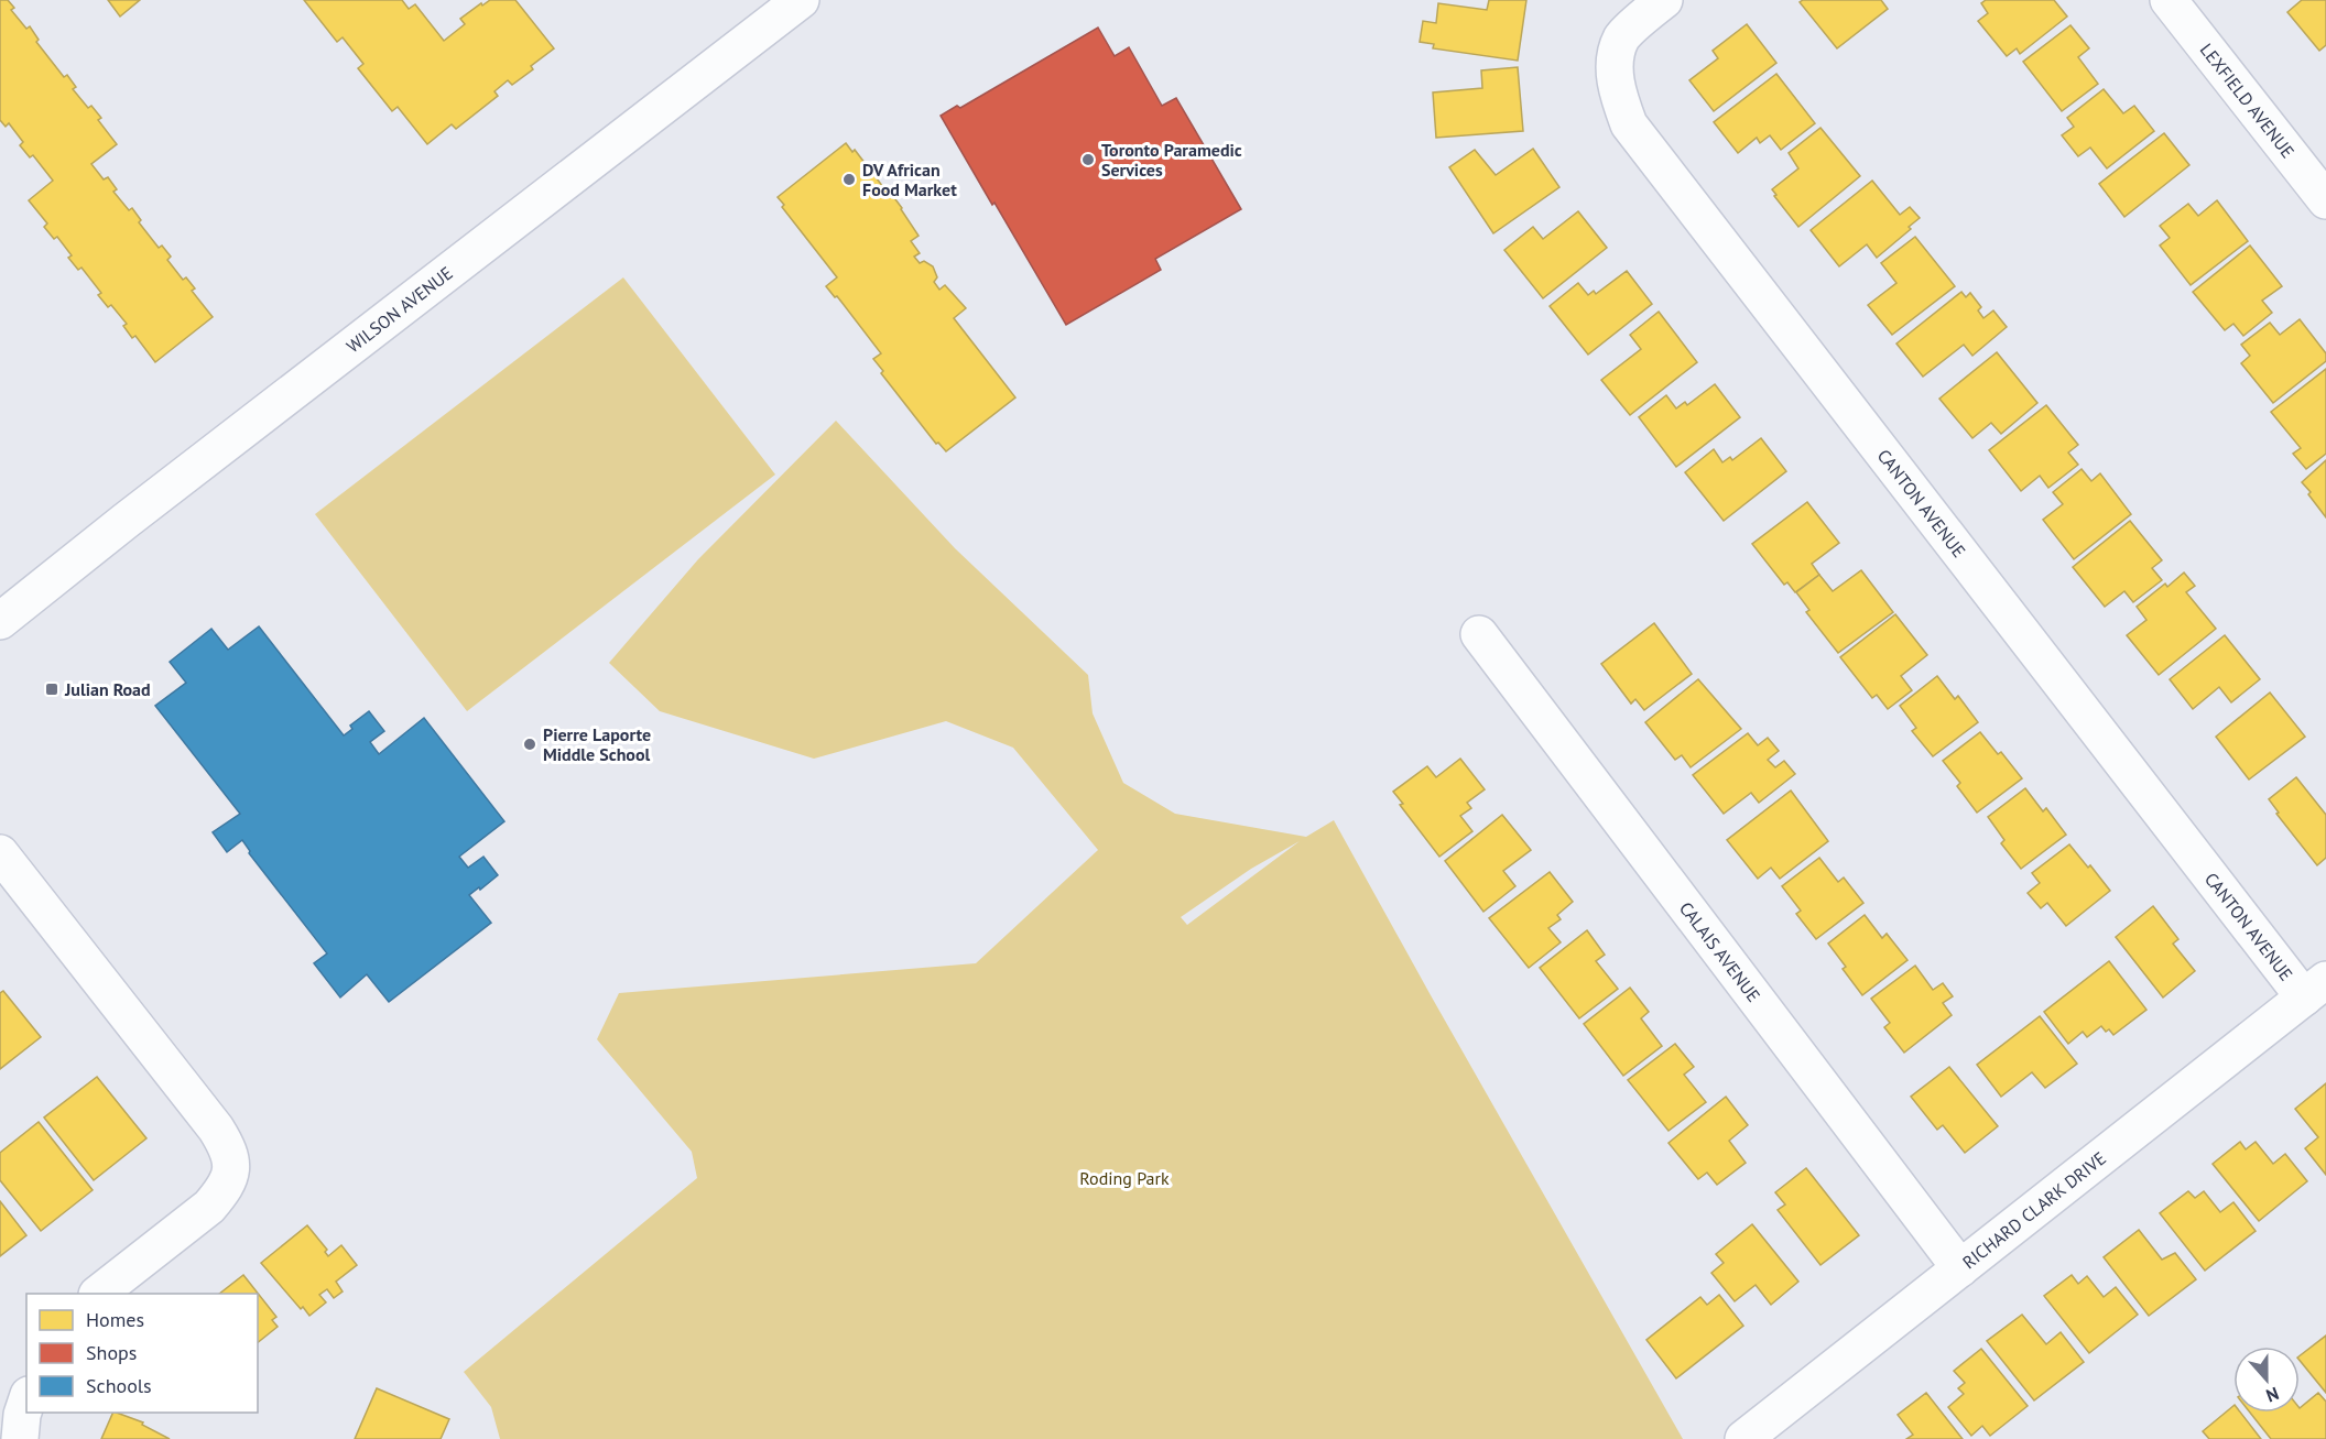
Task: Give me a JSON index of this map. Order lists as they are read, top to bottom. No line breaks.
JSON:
{"streets":{"street":["LEXFIELD AVENUE","WILSON AVENUE","CANTON AVENUE","CALAIS AVENUE","RICHARD CLARK DRIVE"]},"crossings":[["CANTON AVENUE","RICHARD CLARK DRIVE"],["CALAIS AVENUE","RICHARD CLARK DRIVE"]],"parks":["Roding Park"],"places":{"other":["Toronto Paramedic Services","DV African Food Market","Pierre Laporte Middle School"],"transit":["Julian Road"]},"legend":["Homes","Shops","Schools"],"north":"bottom"}
